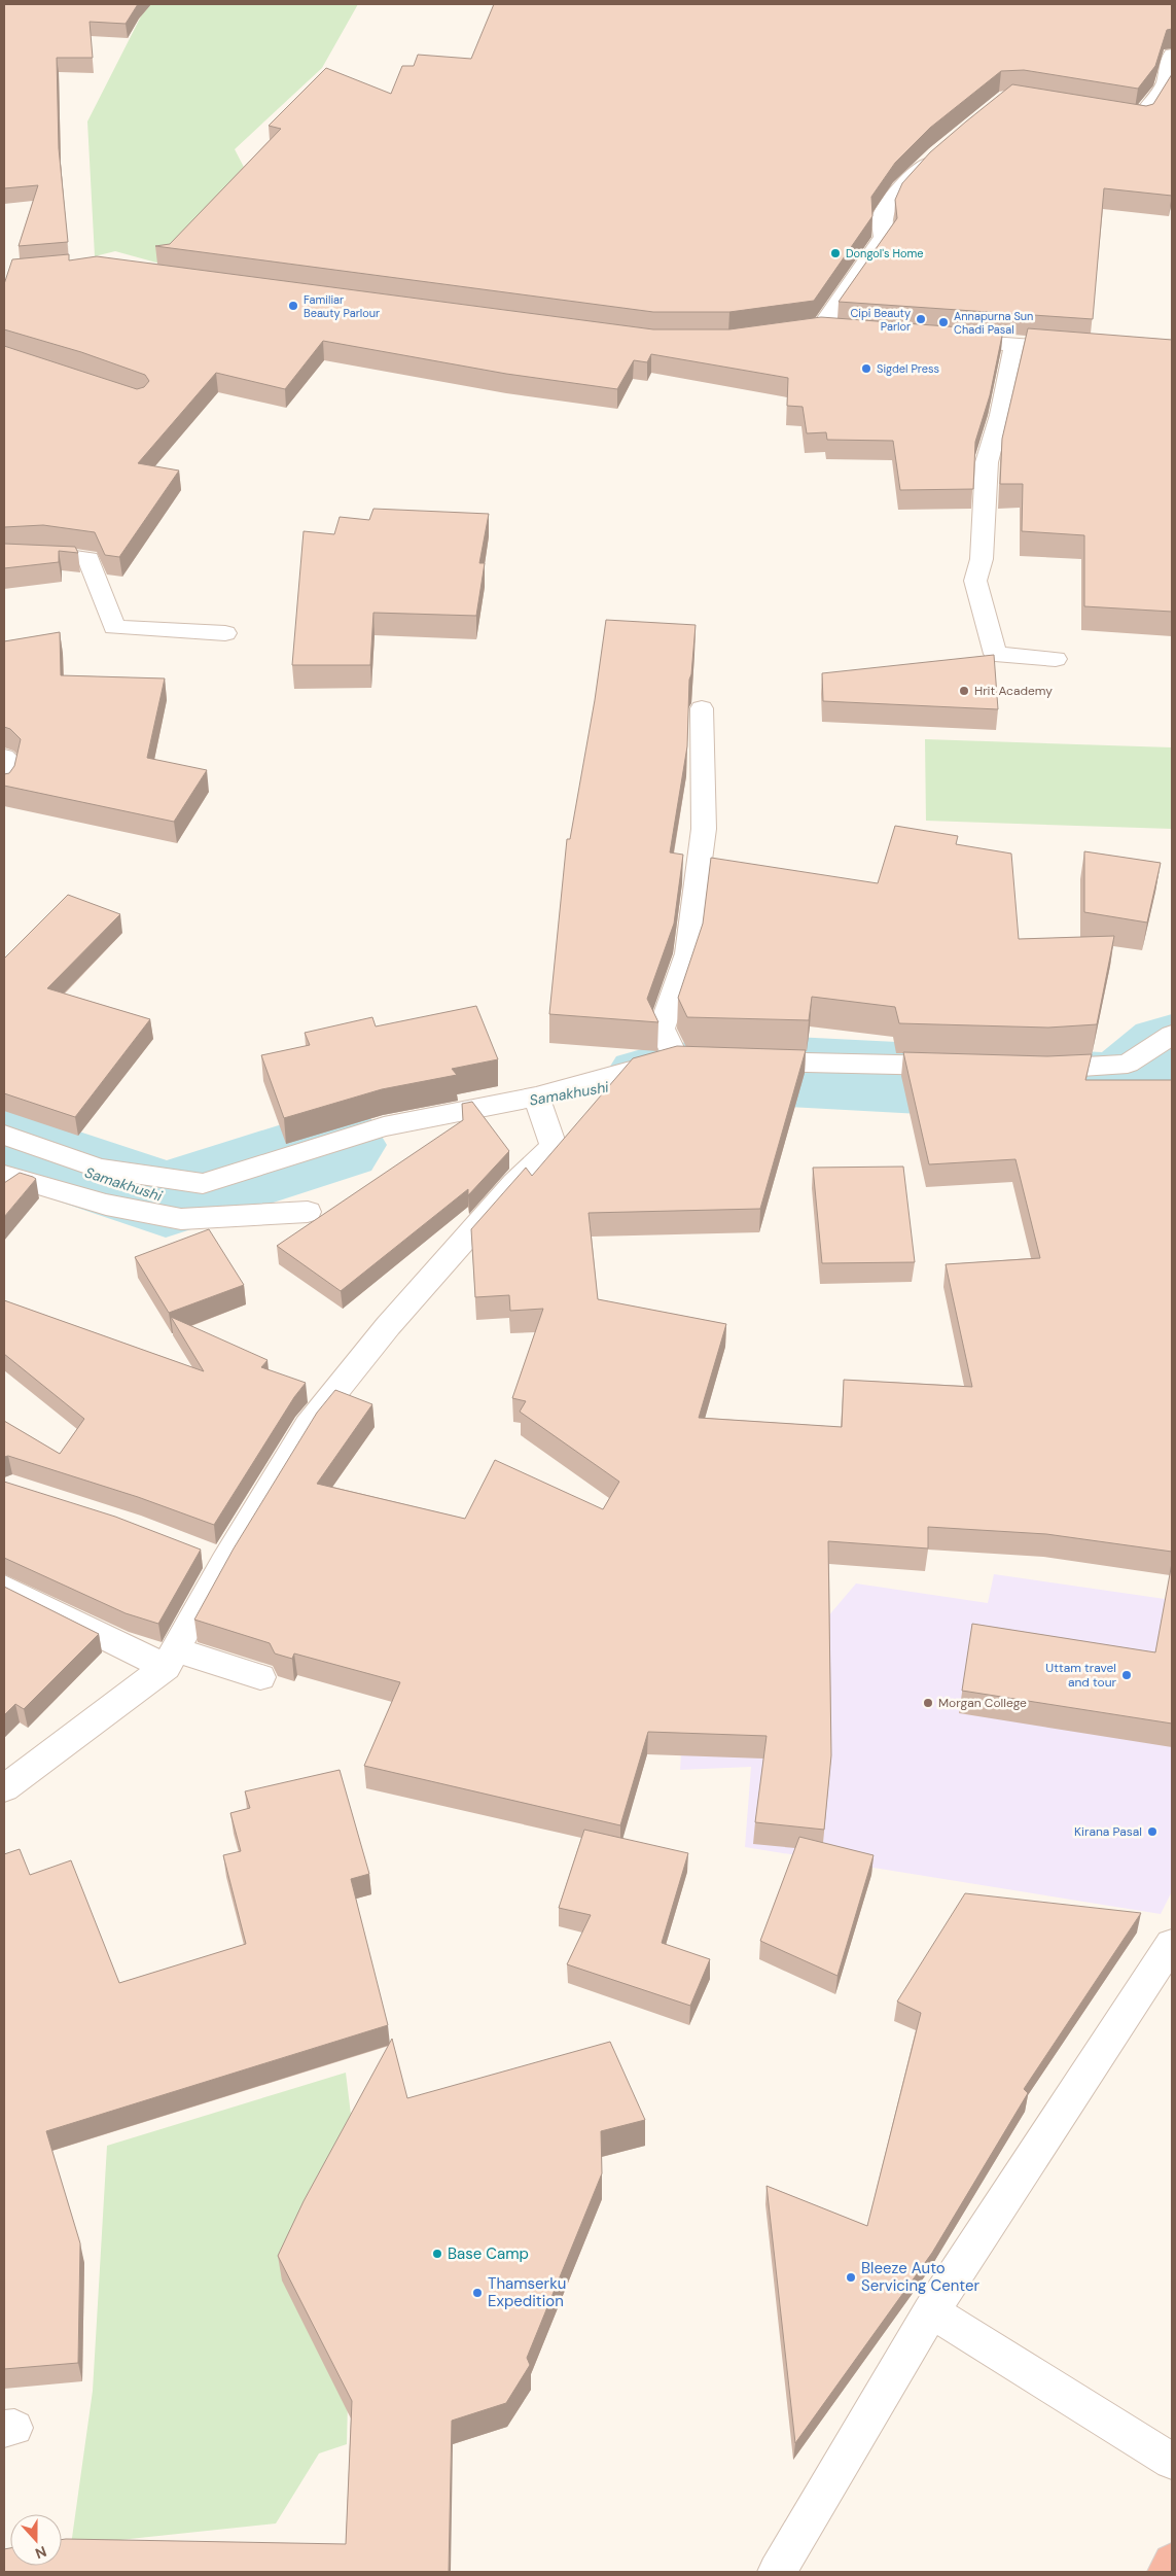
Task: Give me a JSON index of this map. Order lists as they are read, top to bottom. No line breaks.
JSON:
{"water":["Samakhushi"],"places":["Dongol's Home","Familiar Beauty Parlour","Cipi Beauty Parlor","Annapurna Sun Chadi Pasal","Sigdel Press","Hrit Academy","Uttam travel and tour","Morgan College","Kirana Pasal","Base Camp","Bleeze Auto Servicing Center","Thamserku Expedition"],"north":"bottom"}
